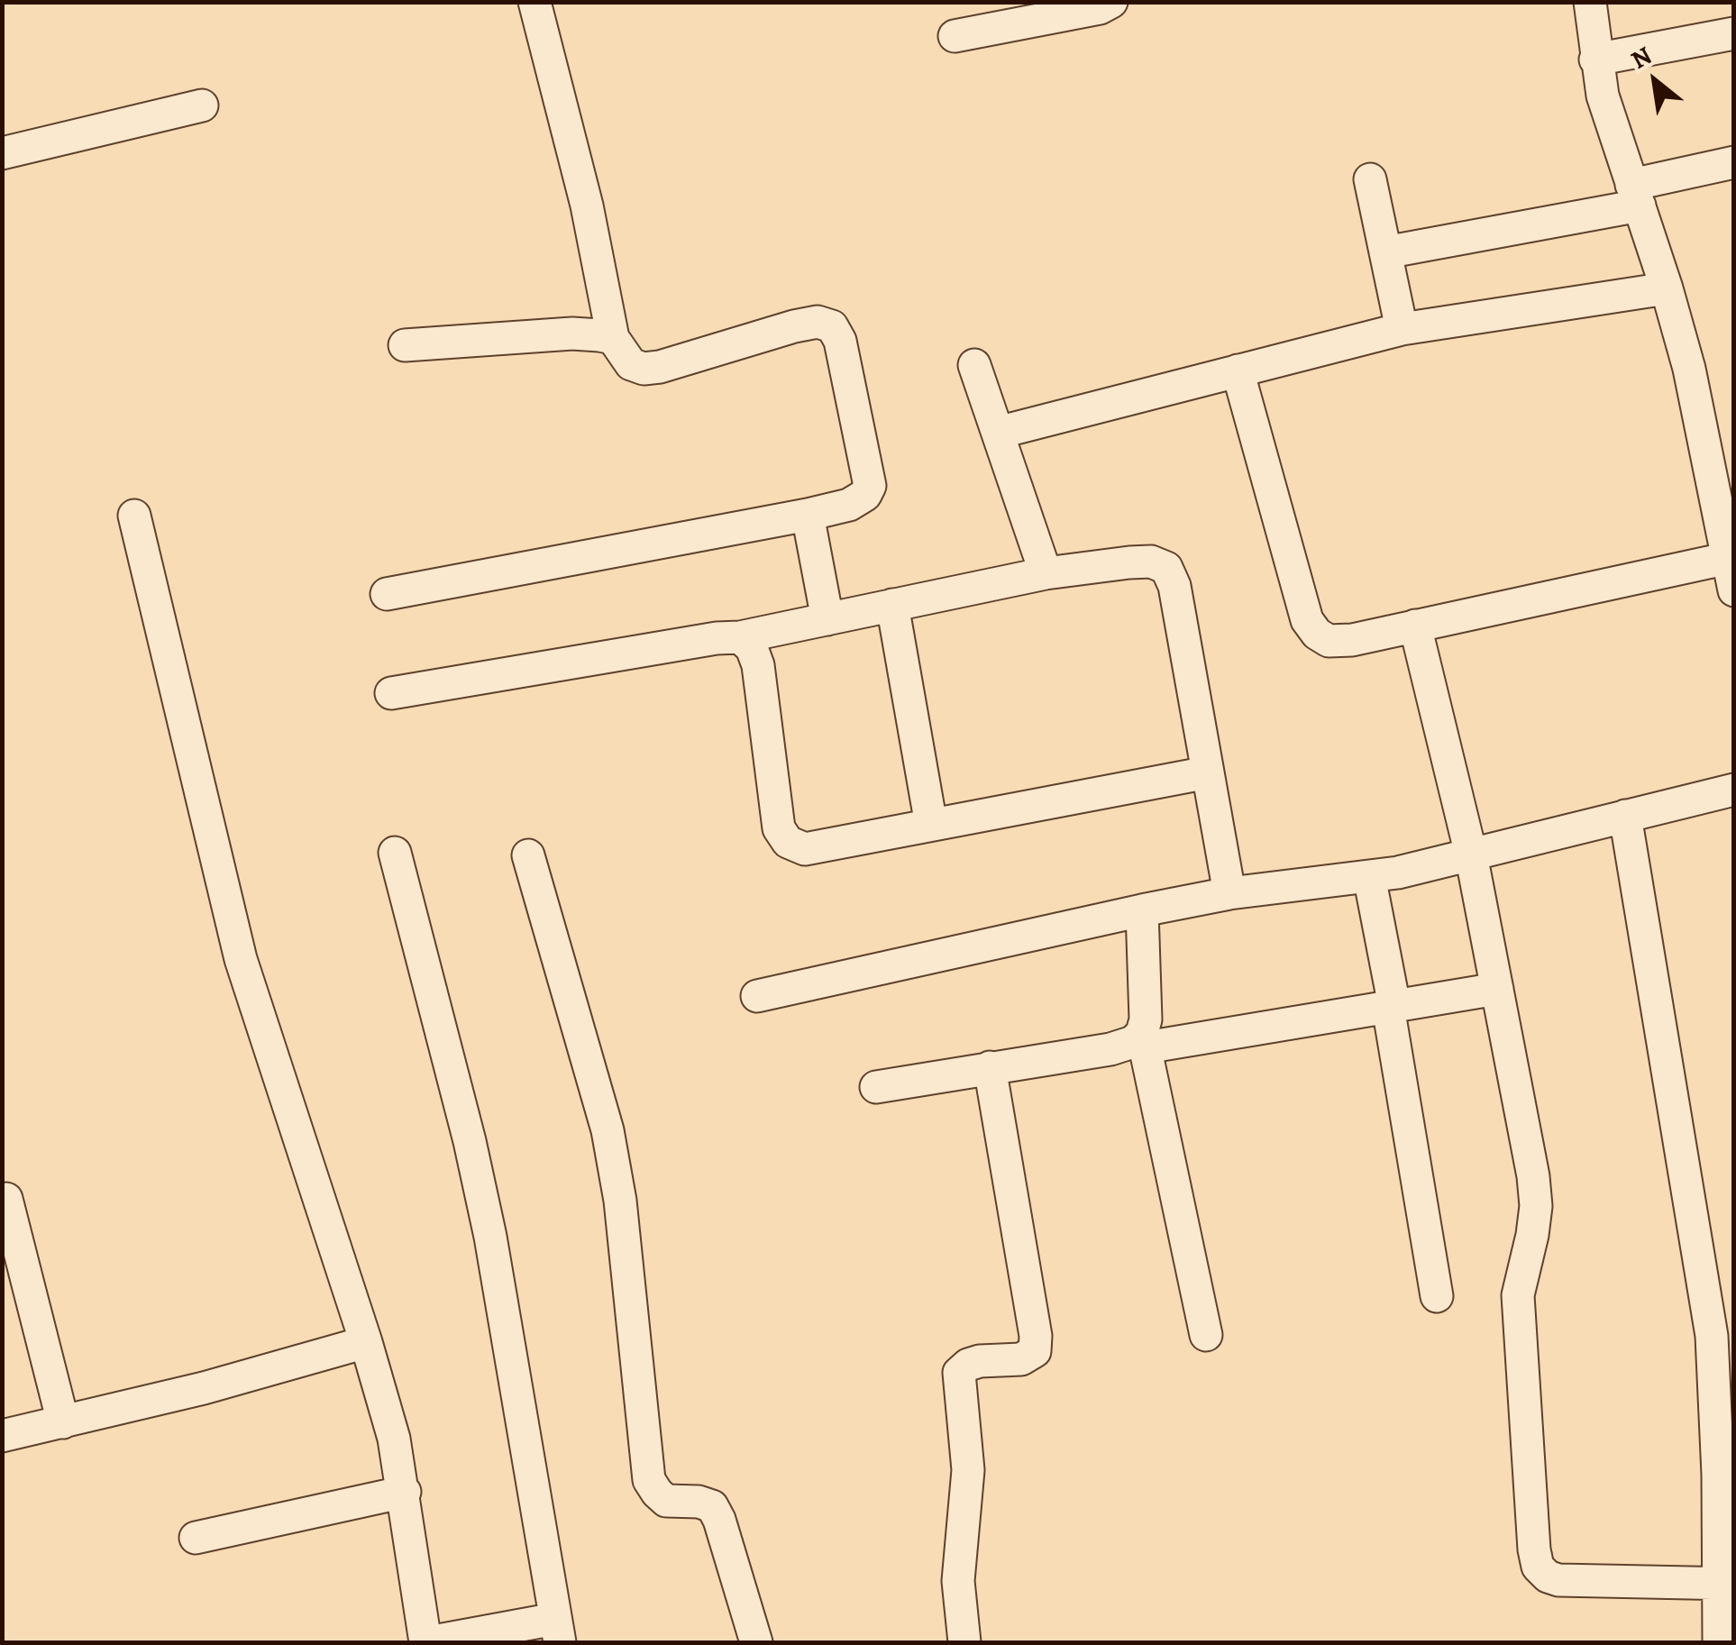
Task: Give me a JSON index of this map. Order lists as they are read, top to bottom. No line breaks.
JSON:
{"north":"top left"}
